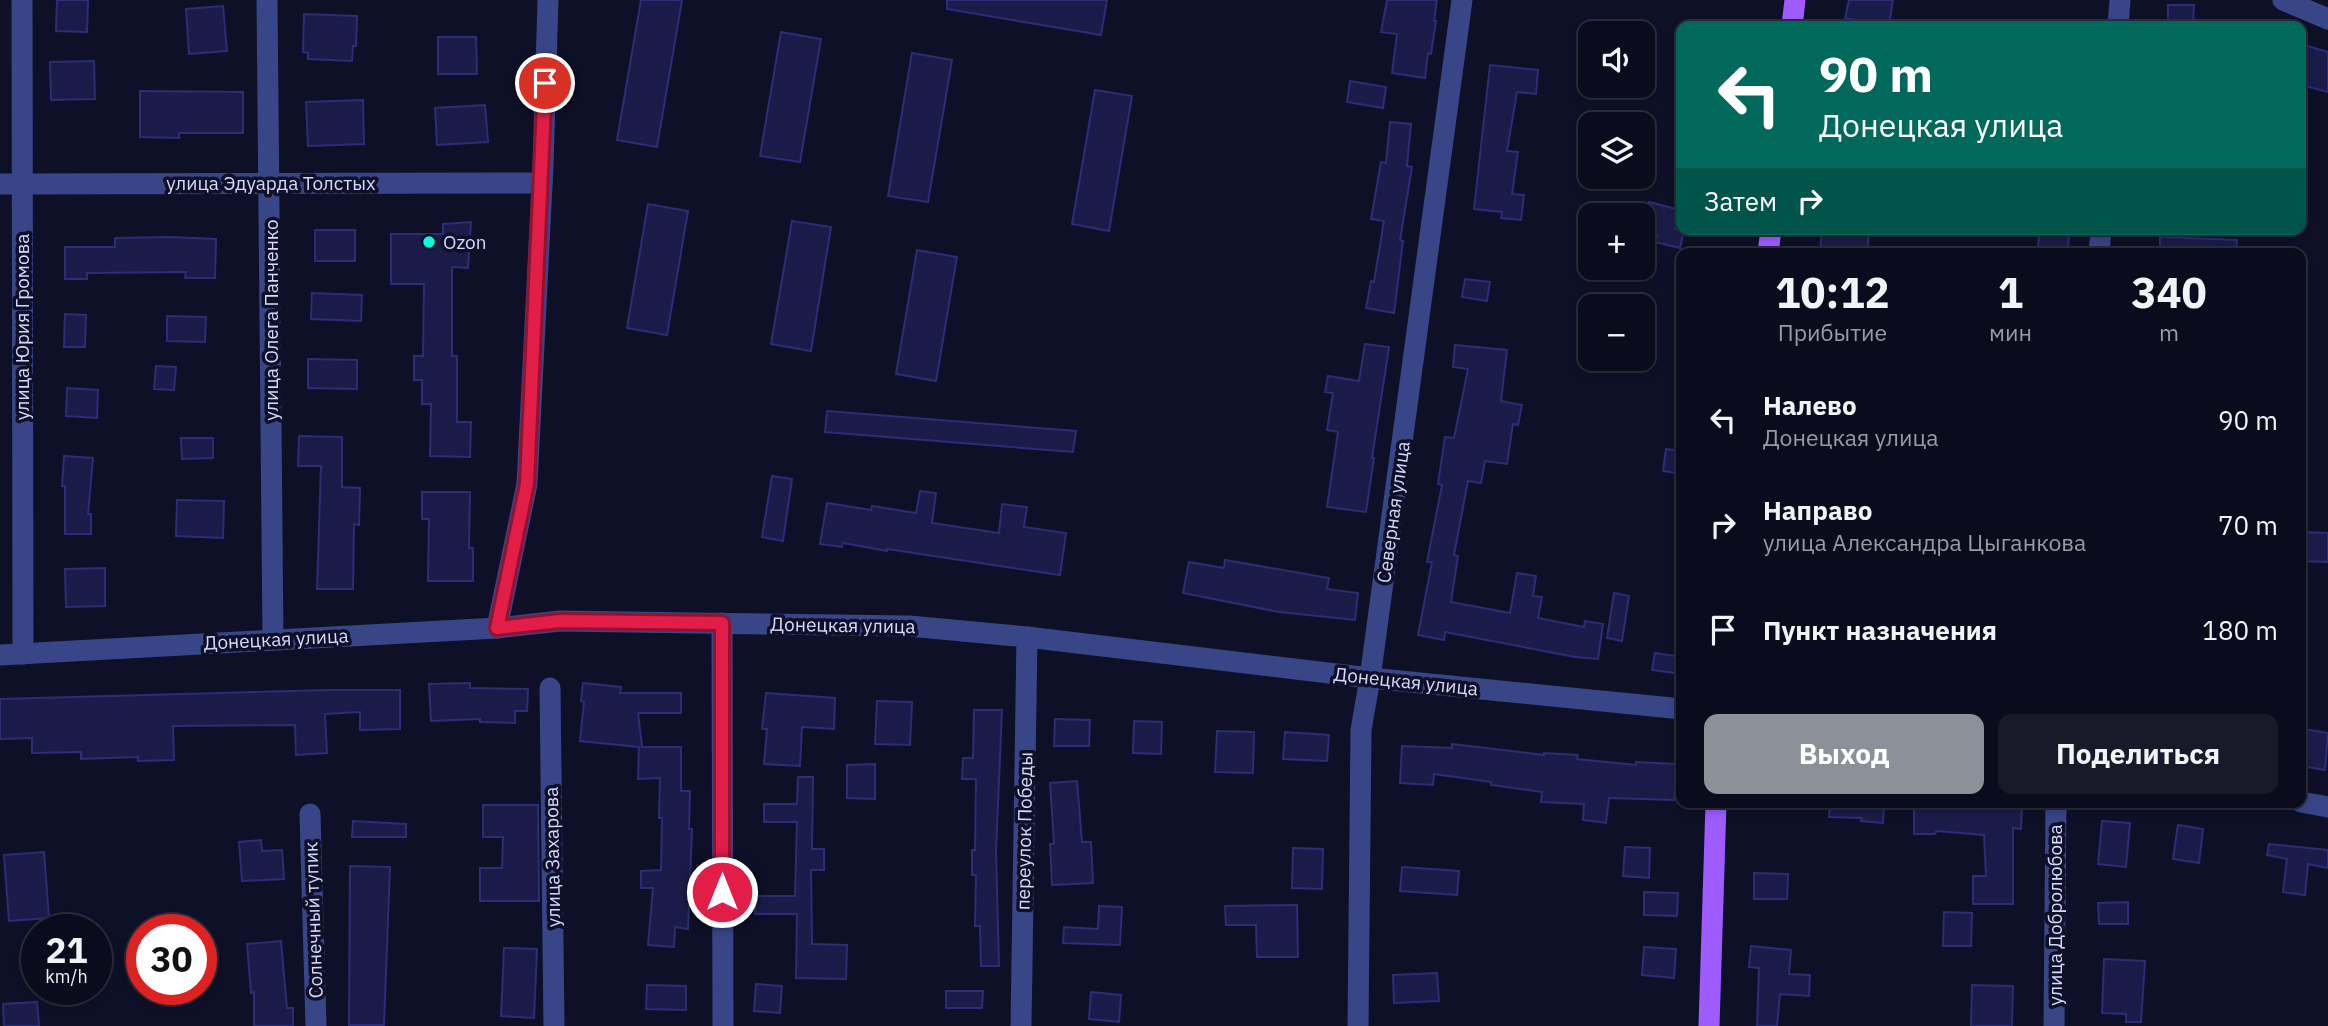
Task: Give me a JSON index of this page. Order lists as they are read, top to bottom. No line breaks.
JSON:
{"streets":{"street":["улица Эдуарда Толстых","улица Олега Панченко","улица Юрия Громова","Северная улица","Донецкая улица","переулок Победы","улица Захарова","улица Добролюбова","Солнечный тупик"]},"crossings":[["улица Эдуарда Толстых","улица Олега Панченко"],["улица Эдуарда Толстых","улица Юрия Громова"],["улица Олега Панченко","Донецкая улица"],["улица Юрия Громова","Донецкая улица"],["Северная улица","Донецкая улица"],["Донецкая улица","переулок Победы"]],"places":["Ozon"],"page":{"map_buttons":["+","−"],"turn":["90 m","Донецкая улица"],"then":"Затем","eta":["10:12","Прибытие","1","мин","340","m"],"list":[{"name":"Налево","note":"Донецкая улица","value":"90 m"},{"name":"Направо","note":"улица Александра Цыганкова","value":"70 m"},{"name":"Пункт назначения","value":"180 m"}],"buttons":["Выход","Поделиться"],"speed":"21 km/h","limit":"30"}}
